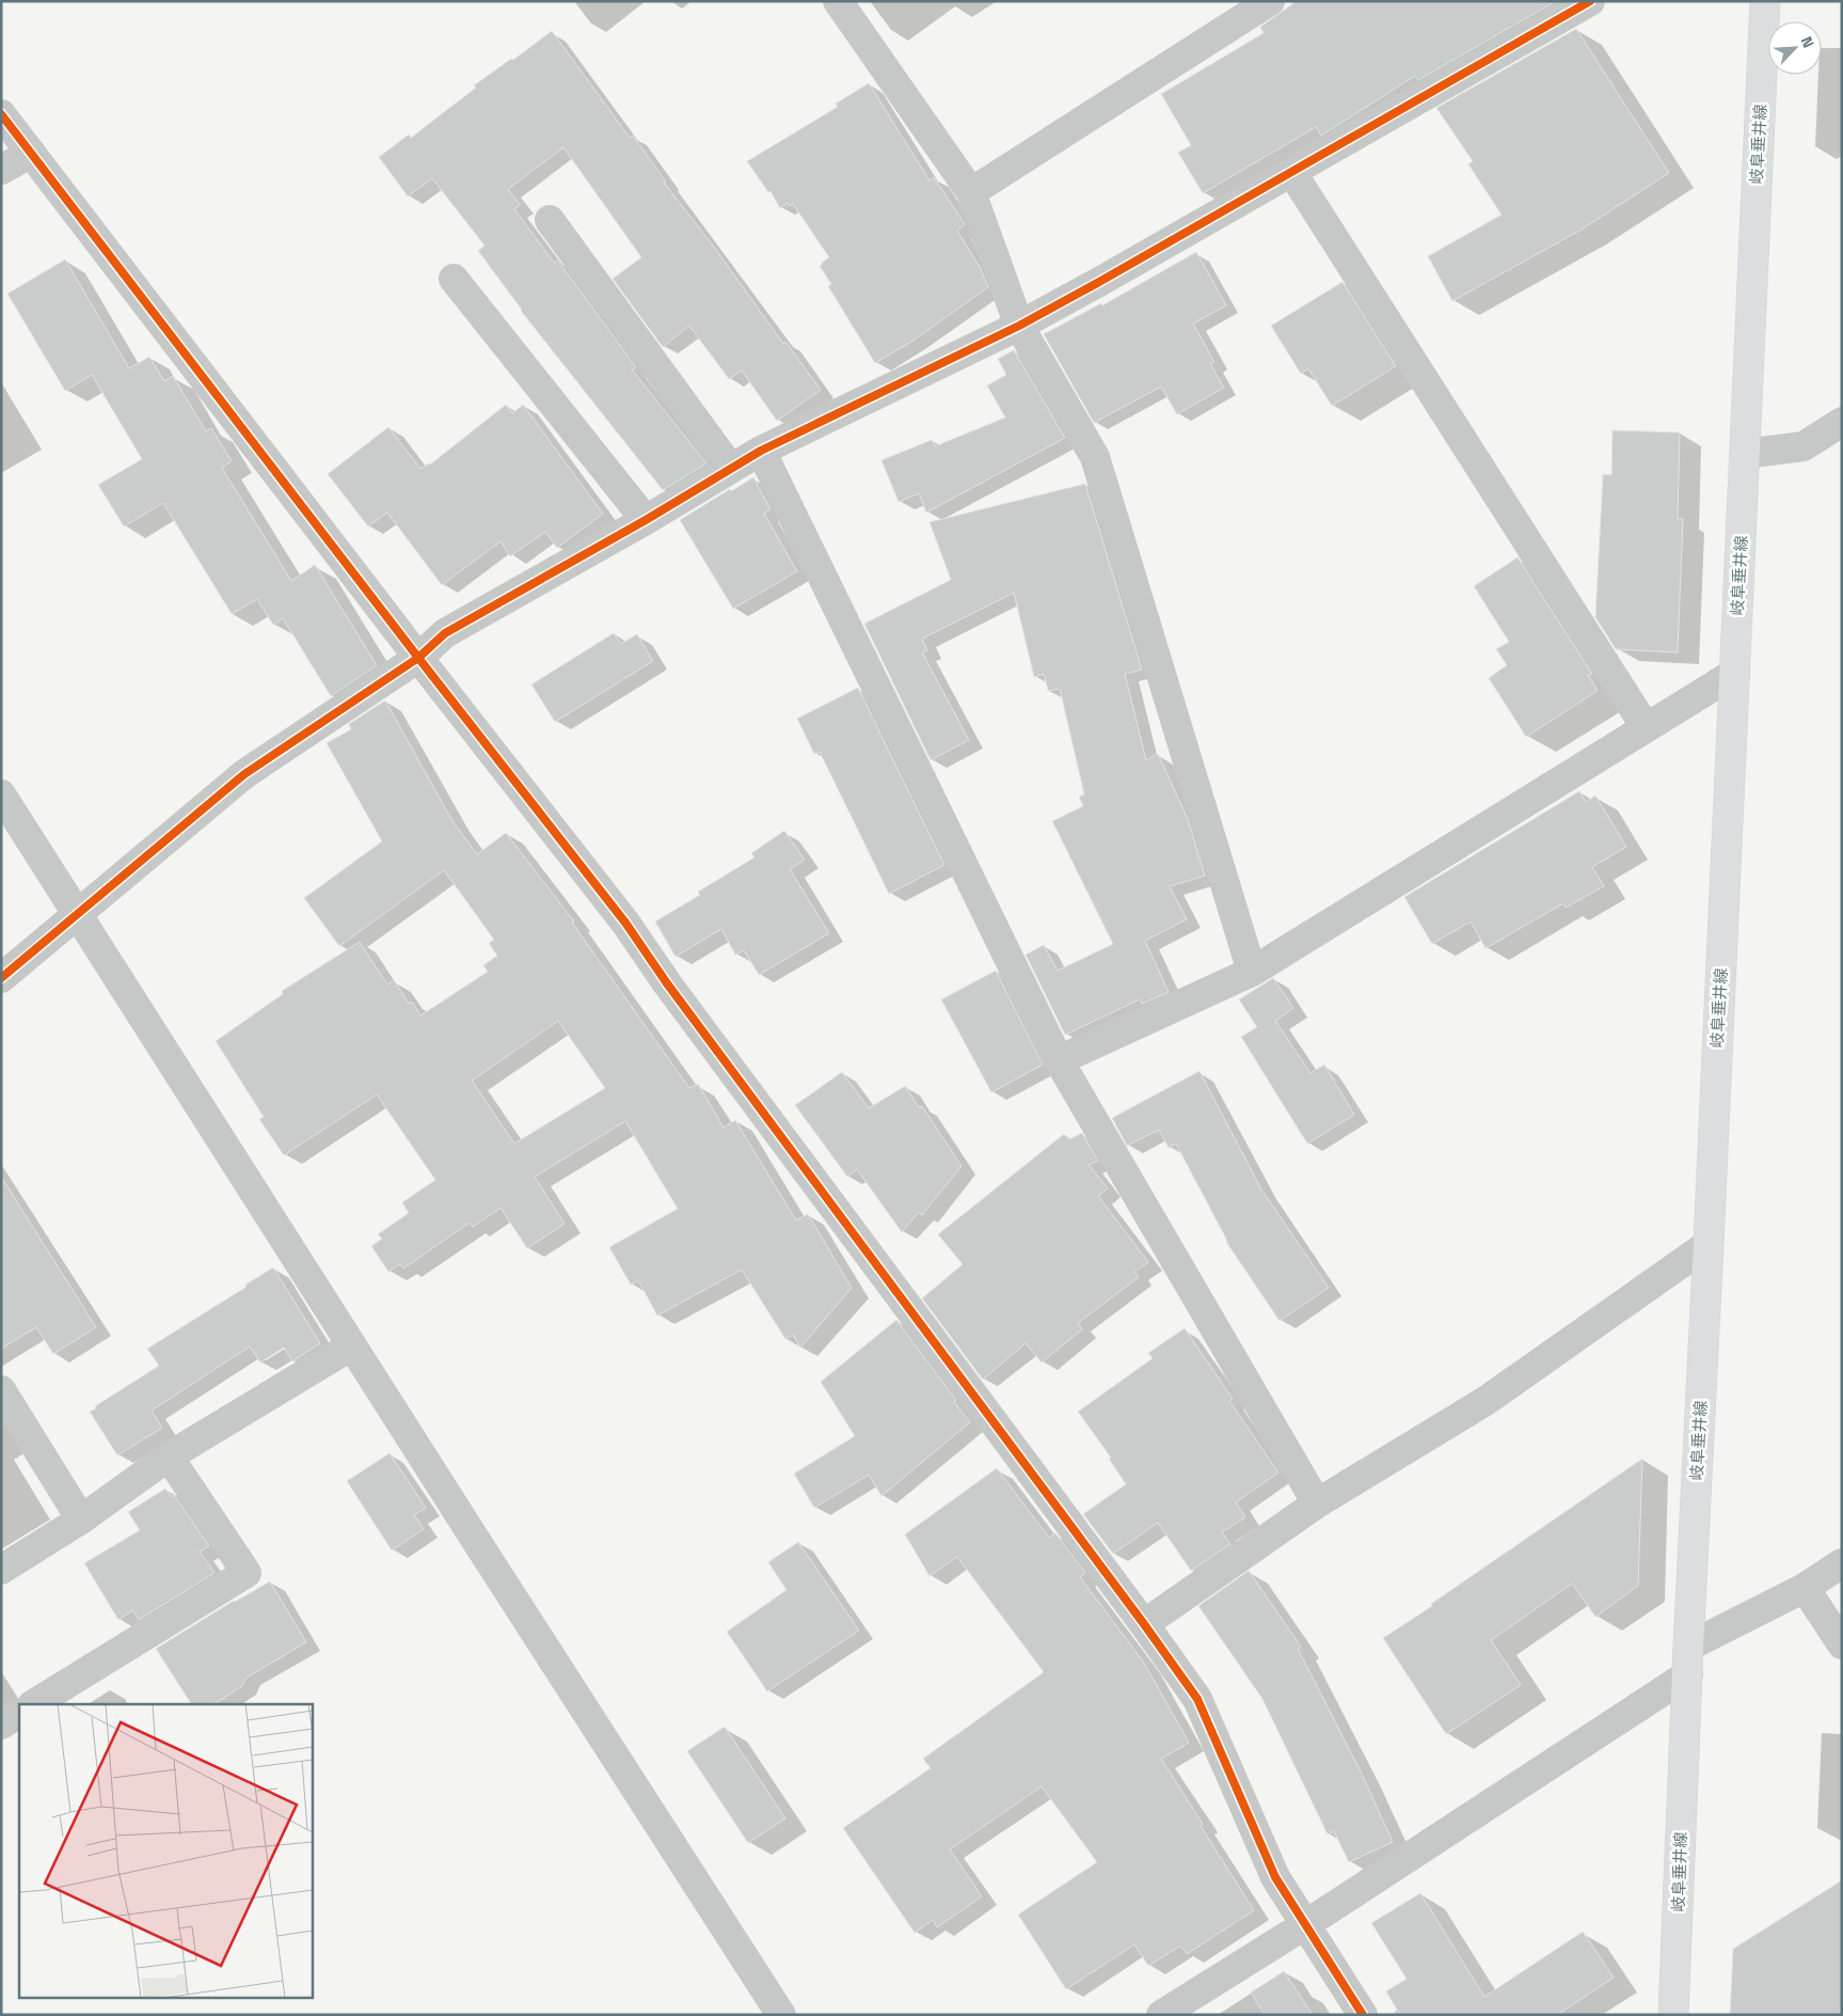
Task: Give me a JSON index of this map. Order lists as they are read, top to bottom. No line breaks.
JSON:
{"streets":{"main road":["岐阜垂井線"]},"north":"top right"}
